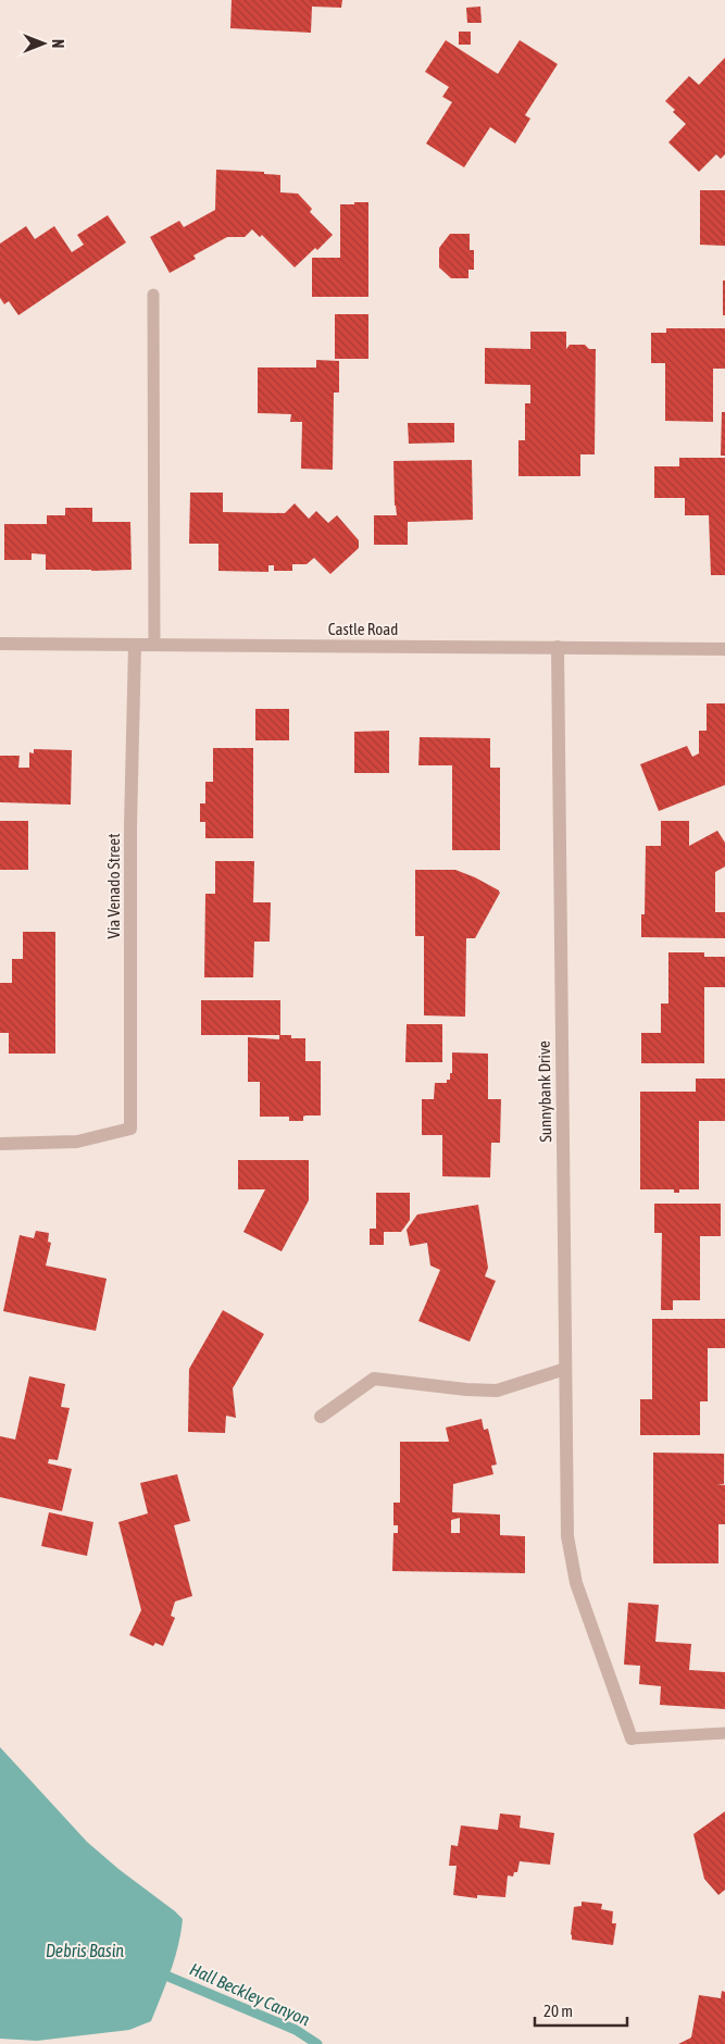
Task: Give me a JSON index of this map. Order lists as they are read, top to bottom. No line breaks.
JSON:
{"streets":{"street":["Castle Road","Via Venado Street","Sunnybank Drive"]},"crossings":[["Castle Road","Via Venado Street"],["Castle Road","Sunnybank Drive"]],"water":["Debris Basin","Hall Beckley Canyon"],"scale_bar":"20 m","north":"right"}
